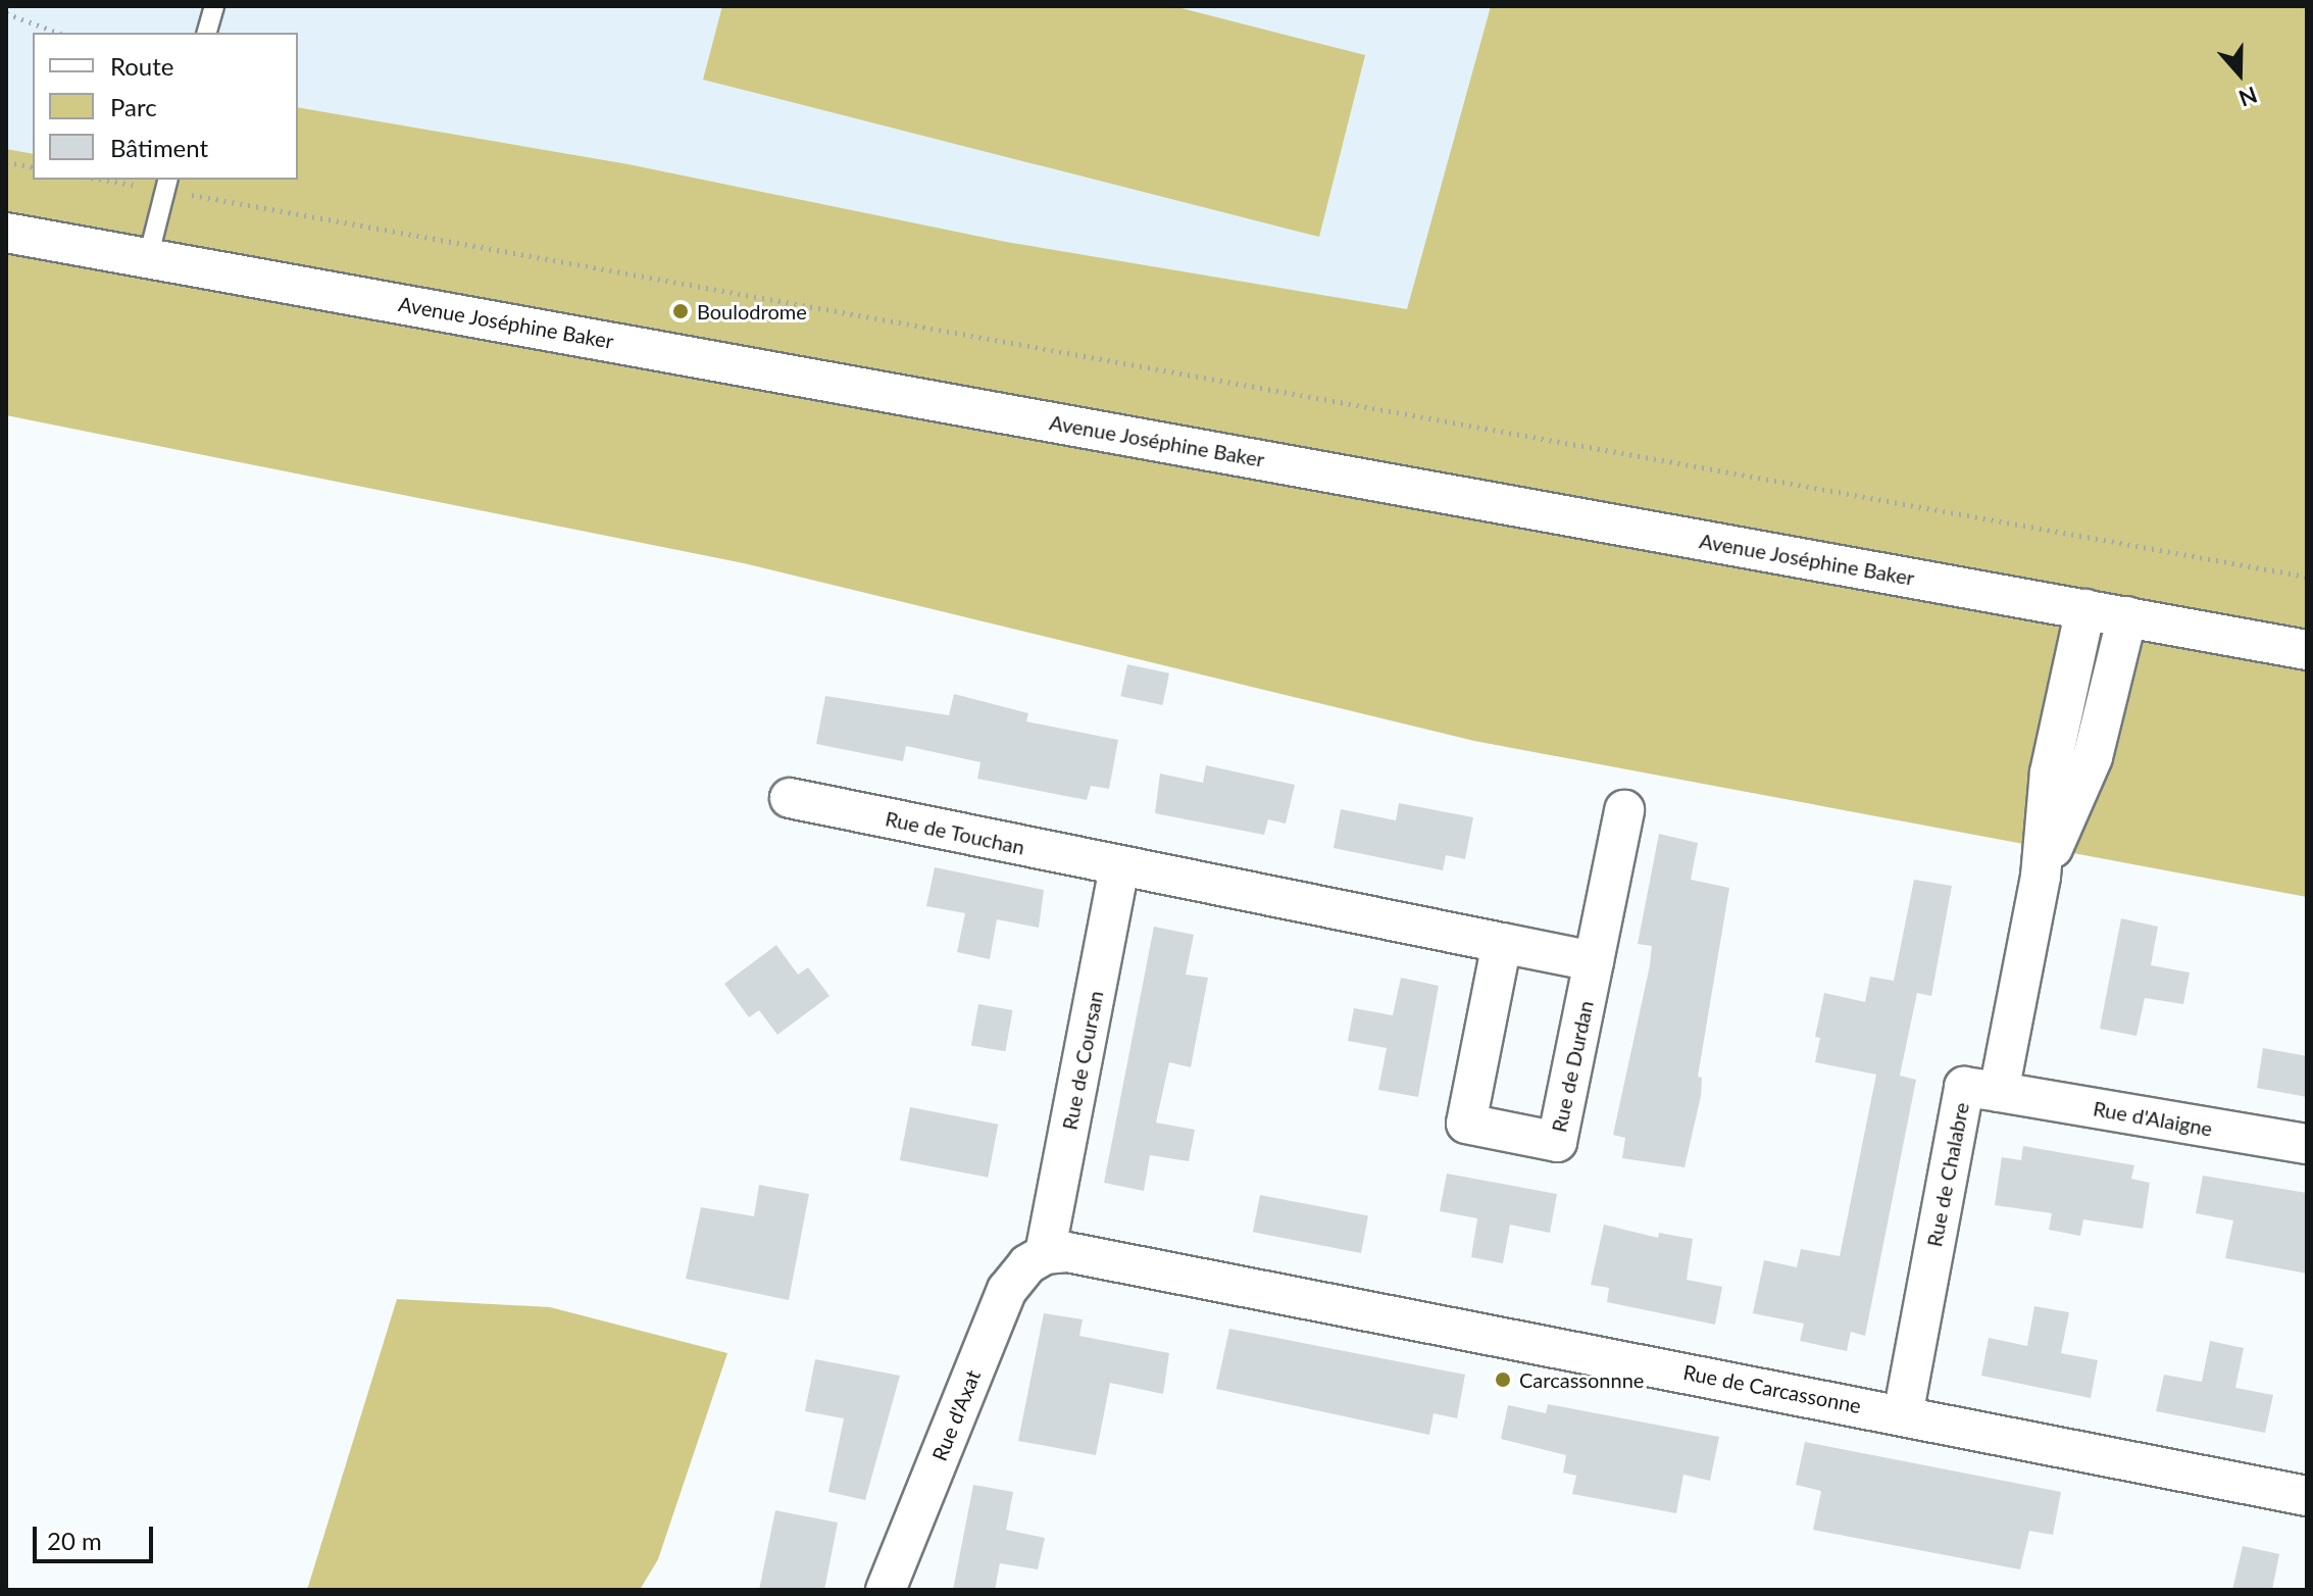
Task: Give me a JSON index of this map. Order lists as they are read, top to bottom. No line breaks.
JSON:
{"streets":{"street":["Avenue Joséphine Baker","Rue de Touchan","Rue de Coursan","Rue de Durdan","Rue d'Alaigne","Rue de Chalabre","Rue de Carcassonne","Rue d'Axat"]},"crossings":[["Avenue Joséphine Baker","Rue de Chalabre"],["Rue de Touchan","Rue de Coursan"],["Rue de Coursan","Rue de Carcassonne"],["Rue de Coursan","Rue d'Axat"],["Rue d'Alaigne","Rue de Chalabre"],["Rue de Chalabre","Rue de Carcassonne"],["Rue de Carcassonne","Rue d'Axat"]],"places":["Boulodrome","Carcassonnne"],"legend":["Route","Parc","Bâtiment"],"scale_bar":"20 m","north":"bottom"}
